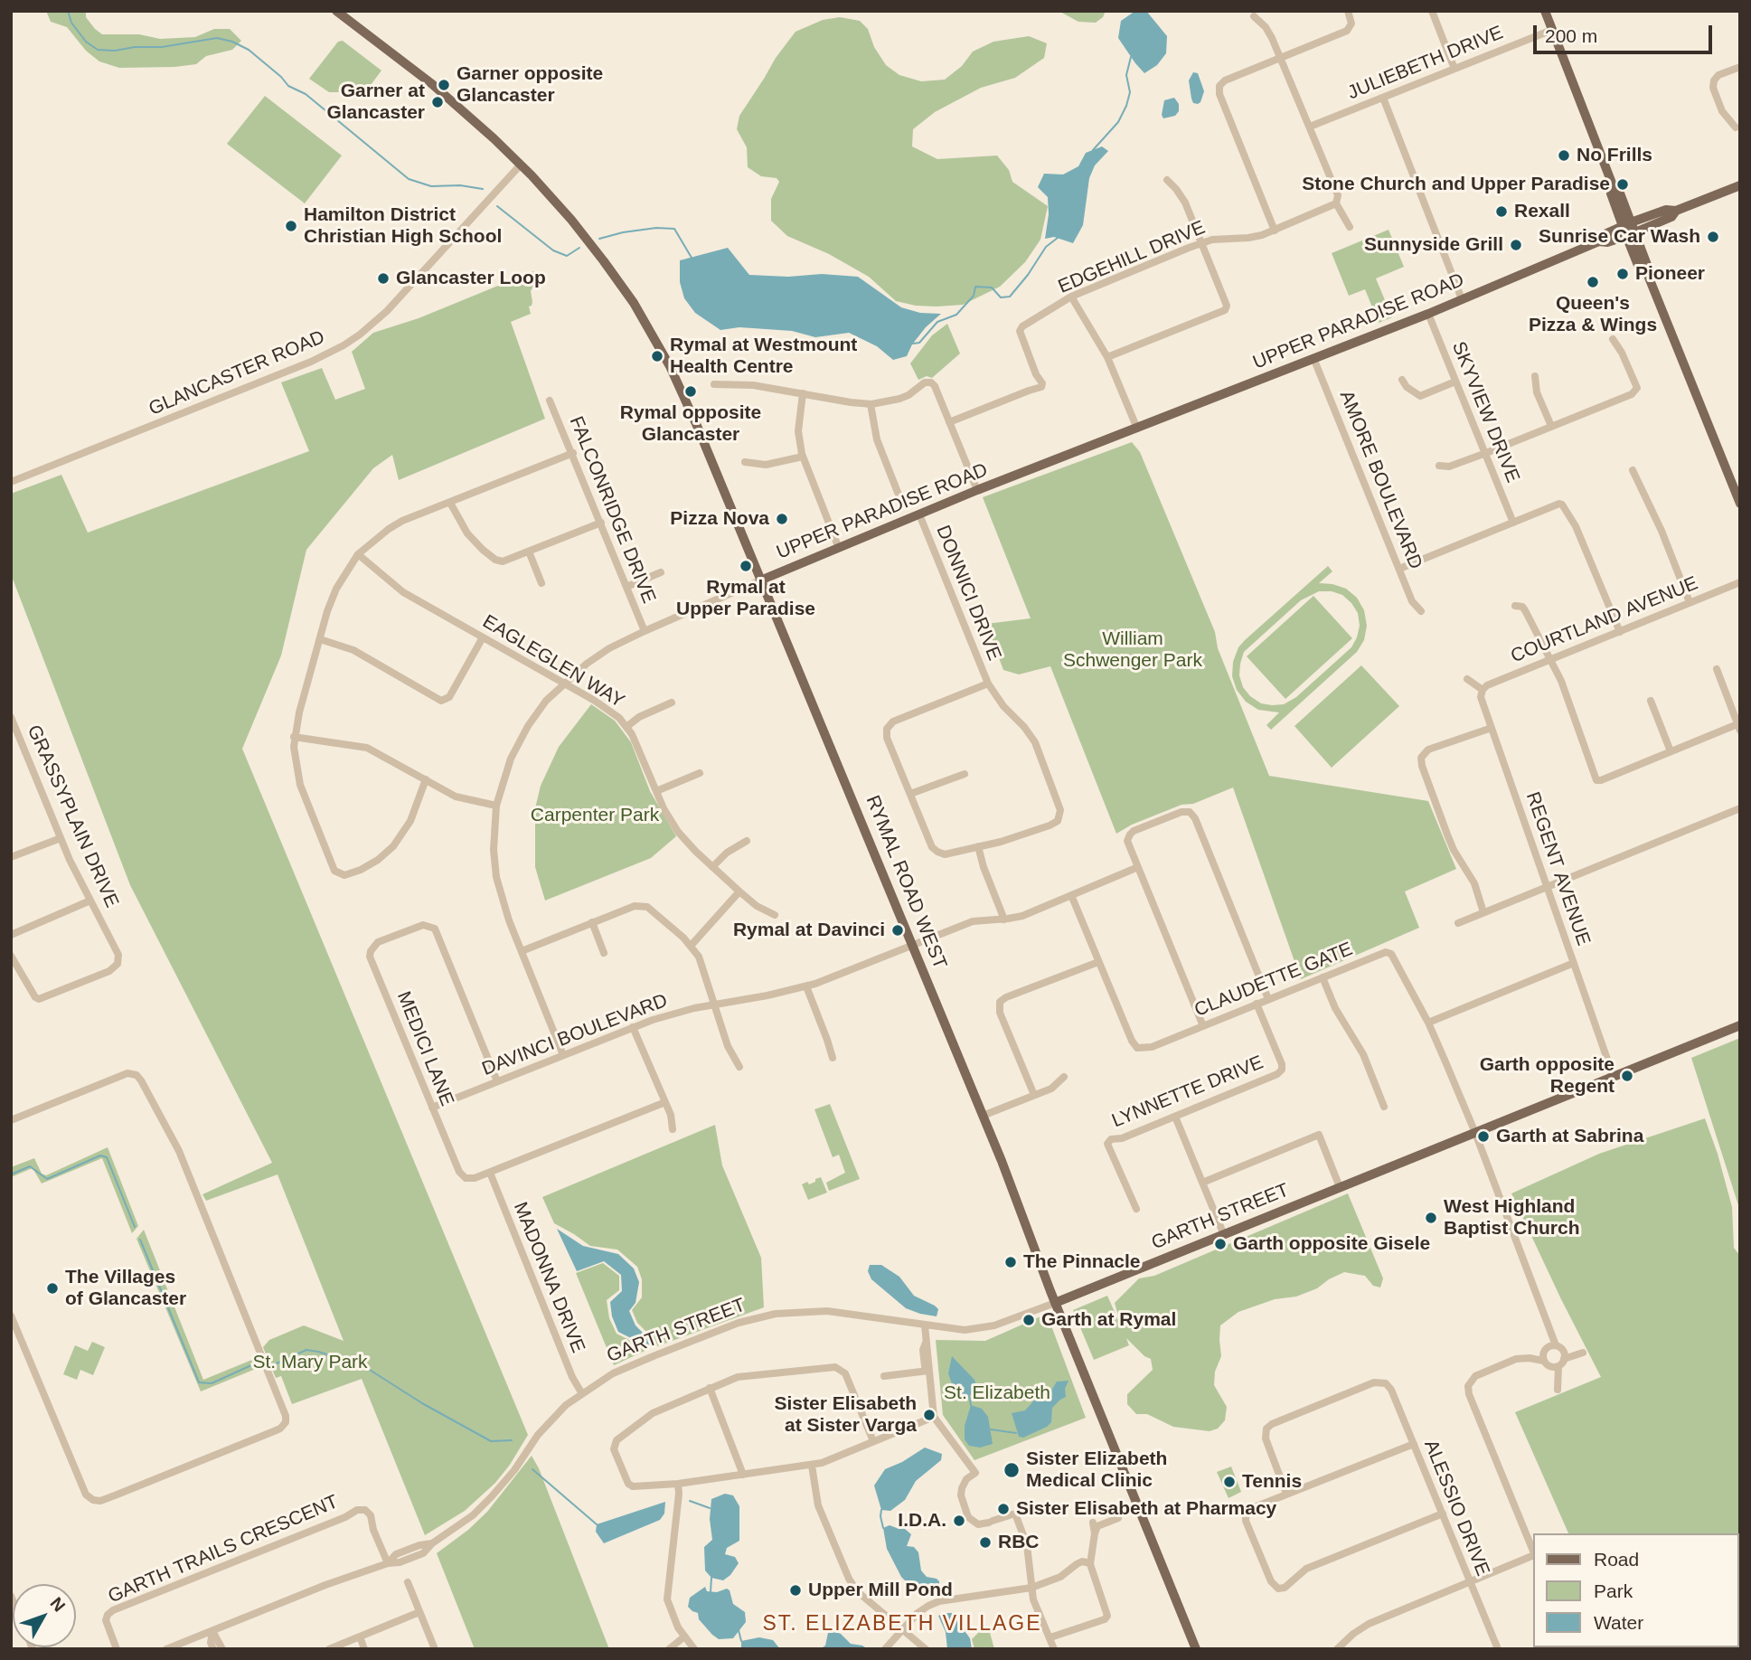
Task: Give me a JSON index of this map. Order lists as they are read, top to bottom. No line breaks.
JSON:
{"streets":{"main road":["UPPER PARADISE ROAD","RYMAL ROAD WEST","GARTH STREET"],"street":["JULIEBETH DRIVE","EDGEHILL DRIVE","GLANCASTER ROAD","SKYVIEW DRIVE","AMORE BOULEVARD","FALCONRIDGE DRIVE","DONNICI DRIVE","COURTLAND AVENUE","EAGLEGLEN WAY","GRASSYPLAIN DRIVE","REGENT AVENUE","CLAUDETTE GATE","DAVINCI BOULEVARD","MEDICI LANE","LYNNETTE DRIVE","MADONNA DRIVE","ALESSIO DRIVE","GARTH TRAILS CRESCENT"]},"crossings":[["UPPER PARADISE ROAD","SKYVIEW DRIVE"],["UPPER PARADISE ROAD","AMORE BOULEVARD"],["UPPER PARADISE ROAD","FALCONRIDGE DRIVE"],["UPPER PARADISE ROAD","DONNICI DRIVE"],["UPPER PARADISE ROAD","EAGLEGLEN WAY"],["UPPER PARADISE ROAD","RYMAL ROAD WEST"],["UPPER PARADISE ROAD","DAVINCI BOULEVARD"],["GLANCASTER ROAD","RYMAL ROAD WEST"],["COURTLAND AVENUE","REGENT AVENUE"],["REGENT AVENUE","GARTH STREET"],["RYMAL ROAD WEST","DAVINCI BOULEVARD"],["RYMAL ROAD WEST","GARTH STREET"],["CLAUDETTE GATE","DAVINCI BOULEVARD"],["CLAUDETTE GATE","LYNNETTE DRIVE"],["CLAUDETTE GATE","GARTH STREET"],["DAVINCI BOULEVARD","MEDICI LANE"],["MEDICI LANE","MADONNA DRIVE"],["GARTH STREET","MADONNA DRIVE"],["GARTH STREET","GARTH TRAILS CRESCENT"]],"districts":["ST. ELIZABETH VILLAGE"],"parks":["William Schwenger Park","Carpenter Park","St. Mary Park","St. Elizabeth"],"places":["Garner opposite Glancaster","Garner at Glancaster","No Frills","Stone Church and Upper Paradise","Rexall","Hamilton District Christian High School","Sunrise Car Wash","Sunnyside Grill","Pioneer","Glancaster Loop","Queen's Pizza & Wings","Rymal at Westmount Health Centre","Rymal opposite Glancaster","Pizza Nova","Rymal at Upper Paradise","Rymal at Davinci","Garth opposite Regent","Garth at Sabrina","West Highland Baptist Church","Garth opposite Gisele","The Pinnacle","The Villages of Glancaster","Garth at Rymal","Sister Elisabeth at Sister Varga","Sister Elizabeth Medical Clinic","Tennis","Sister Elisabeth at Pharmacy","I.D.A.","RBC","Upper Mill Pond"],"legend":["Road","Park","Water"],"scale_bar":"200 m","north":"top right"}
